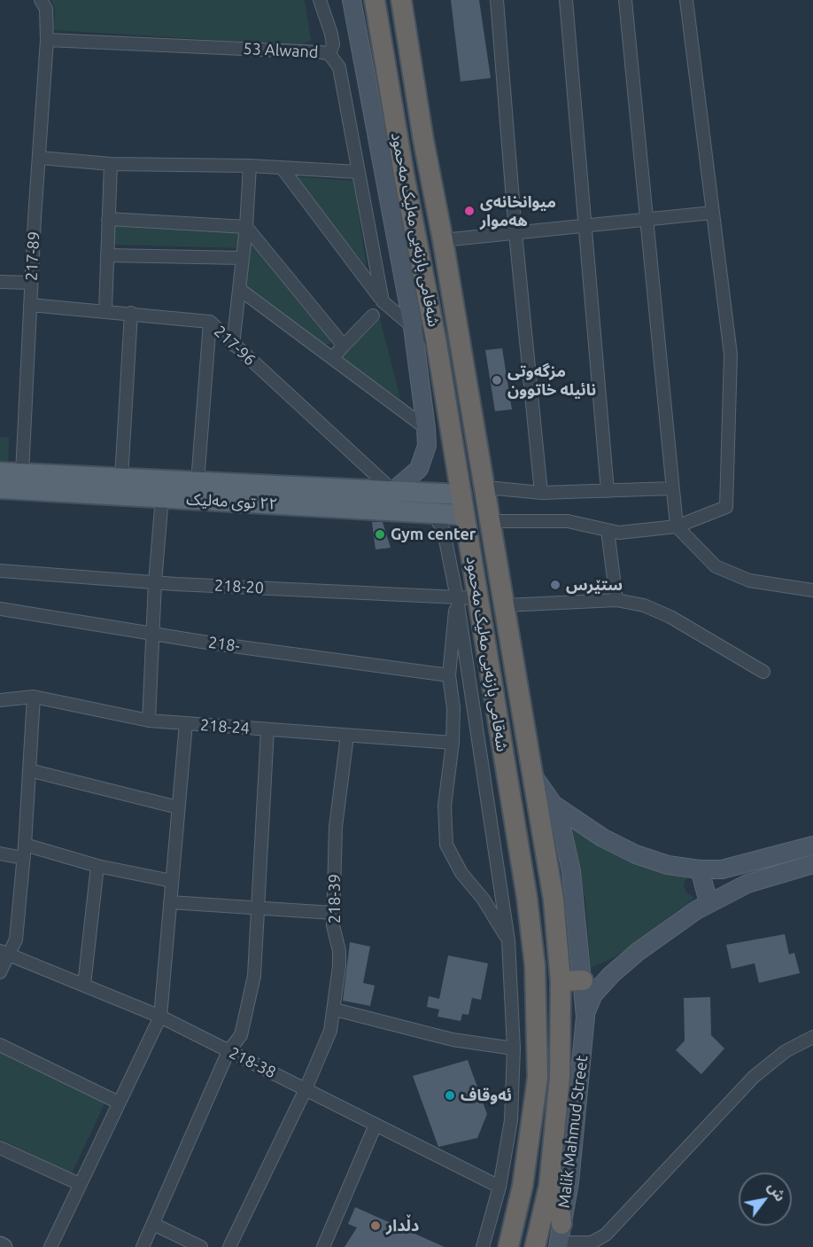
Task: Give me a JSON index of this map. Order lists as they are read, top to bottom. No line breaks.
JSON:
{"streets":{"highway":["شەقامی بازنەیی مەلیک مەحمود"],"main road":["٢٢ توی مەلیک","Malik Mahmud Street"],"street":["53 Alwand","217-89","217-96","218-20","218-","218-24","218-39","218-38"]},"crossings":[["53 Alwand","217-89"],["شەقامی بازنەیی مەلیک مەحمود","٢٢ توی مەلیک"],["شەقامی بازنەیی مەلیک مەحمود","218-20"],["217-89","217-96"],["217-89","٢٢ توی مەلیک"],["217-96","٢٢ توی مەلیک"],["218-24","218-39"],["218-39","218-38"]],"places":["میوانخانەی هەموار","مزگەوتی نائیلە خاتوون","Gym center","ستێرس","ئەوقاف","دڵدار"],"north":"top right"}
